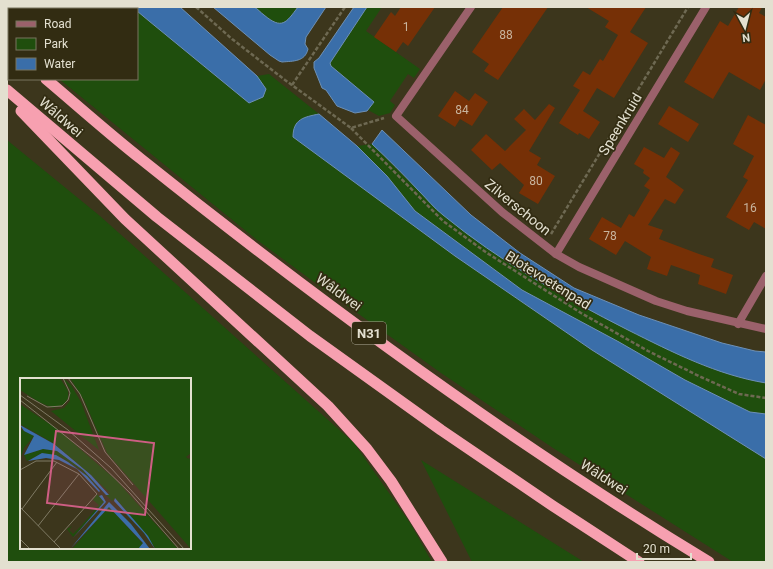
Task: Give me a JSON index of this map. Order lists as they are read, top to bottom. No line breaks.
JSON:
{"streets":{"highway":["Wâldwei","N31"],"street":["Speenkruid","Zilverschoon"],"path":["Blotevoetenpad"]},"crossings":[["Speenkruid","Zilverschoon"]],"house_numbers":["1","88","84","80","16","78"],"legend":["Road","Park","Water"],"scale_bar":"20 m","north":"bottom"}
